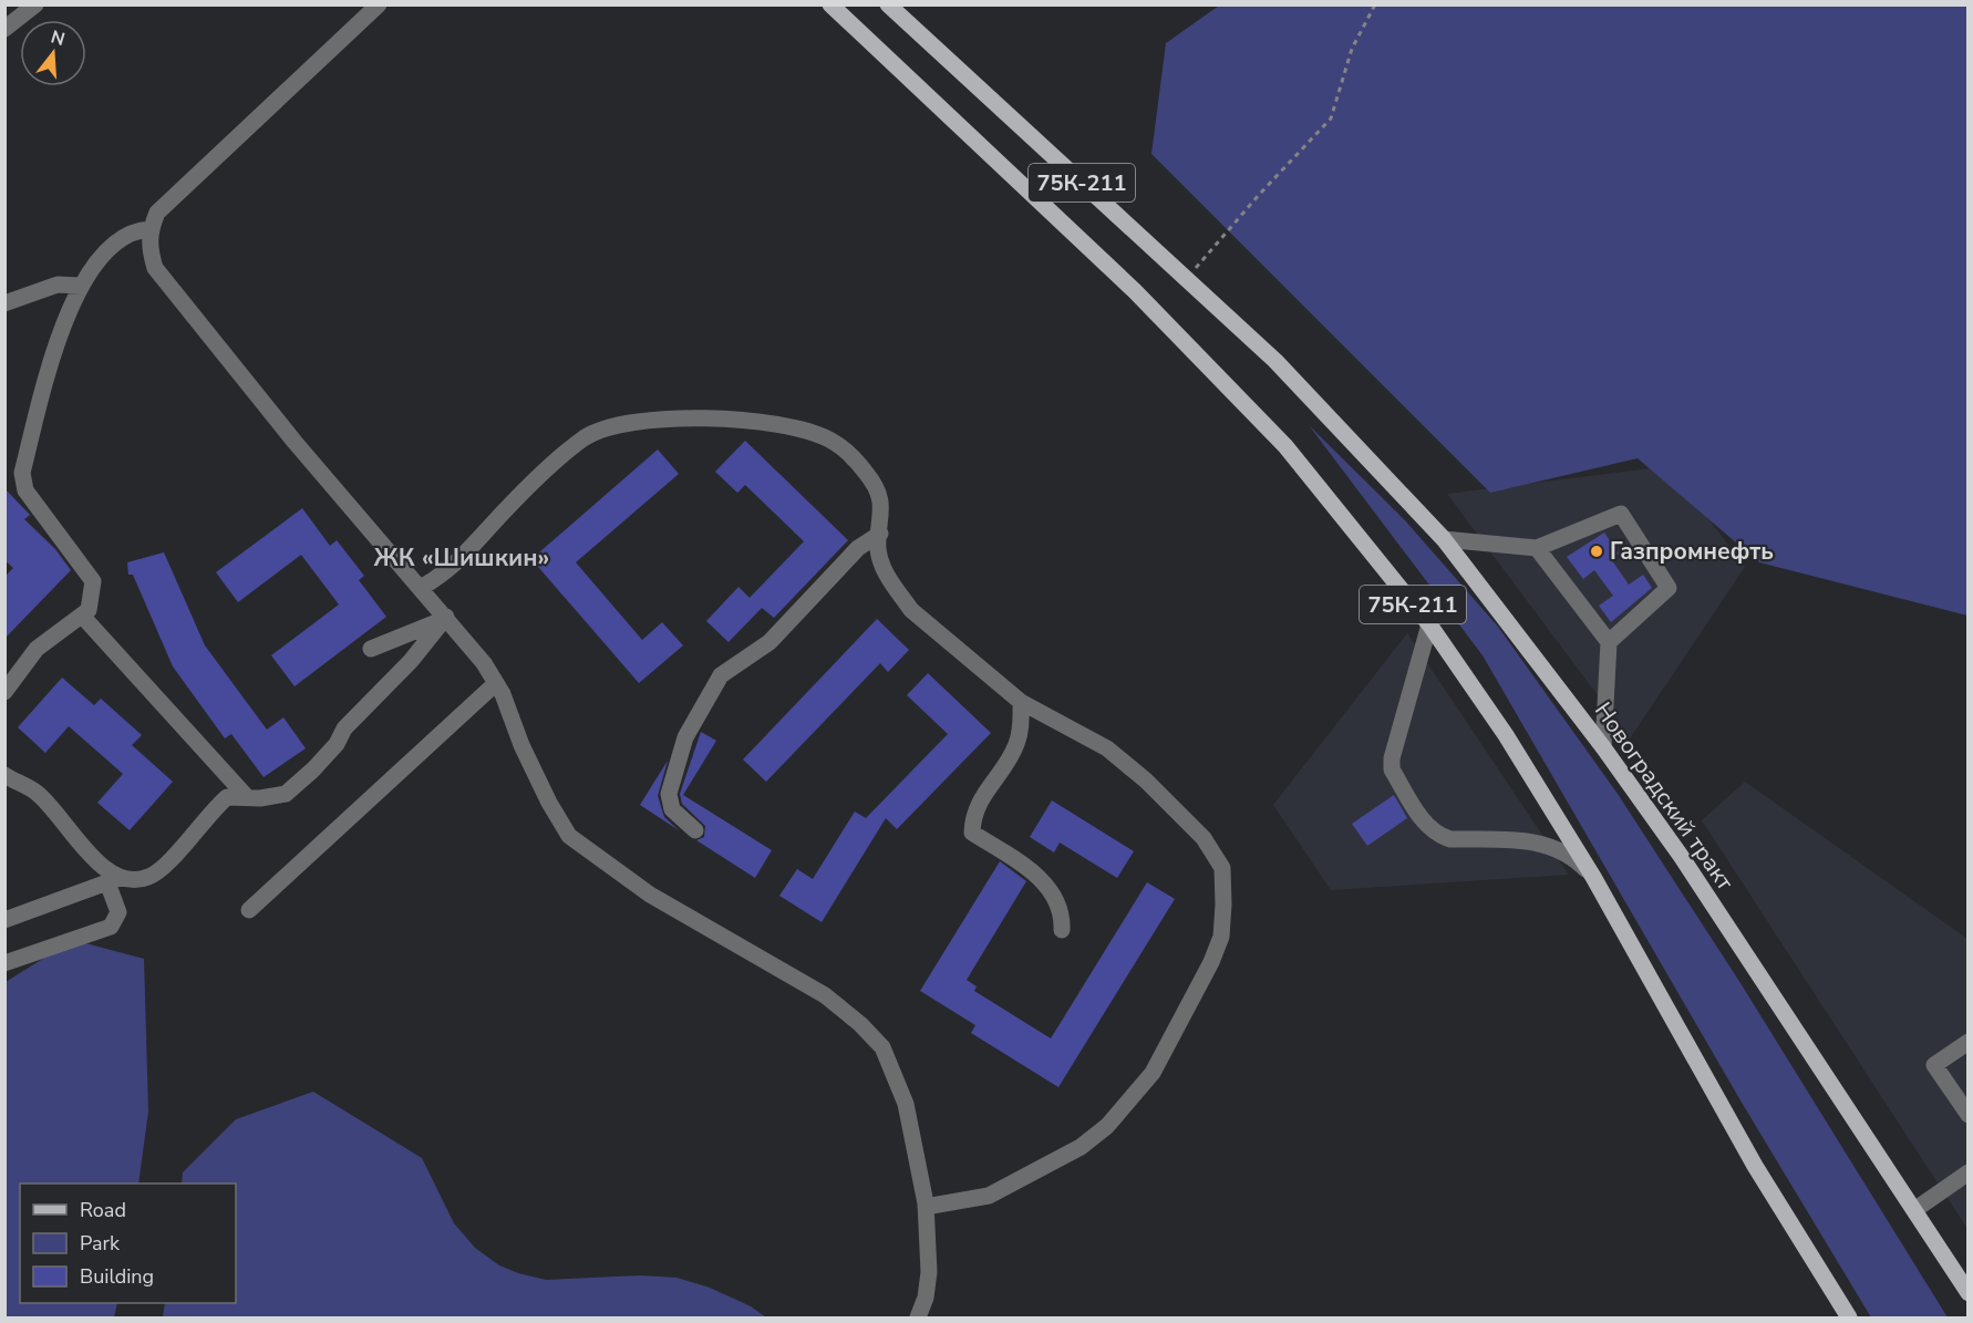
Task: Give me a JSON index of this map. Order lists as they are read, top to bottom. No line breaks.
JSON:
{"streets":{"main road":["75К-211","Новоградский тракт"]},"crossings":[["75К-211","Новоградский тракт"]],"districts":["ЖК «Шишкин»"],"places":["Газпромнефть"],"legend":["Road","Park","Building"],"north":"top"}
